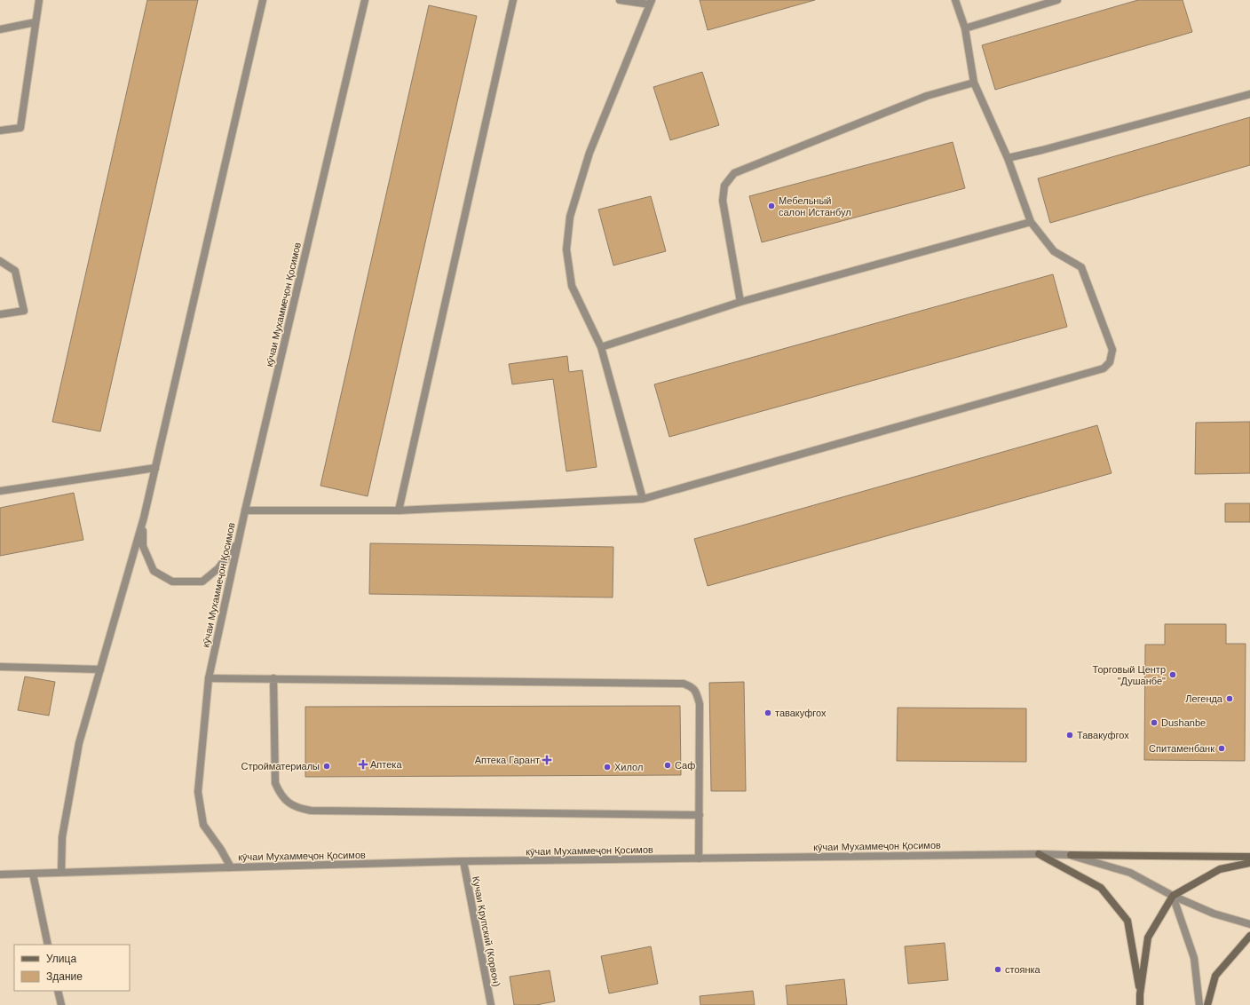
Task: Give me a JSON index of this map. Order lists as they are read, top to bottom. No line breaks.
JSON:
{"streets":{"street":["кӯчаи Мухаммеҷон Қосимов","Кучаи Крупский (Корвон)"]},"crossings":[["кӯчаи Мухаммеҷон Қосимов","Кучаи Крупский (Корвон)"]],"places":{"other":["Мебельный салон Истанбул","Торговый Центр \"Душанбе\"","Легенда","тавакуфгох","Dushanbe","Тавакуфгох","Спитаменбанк","Саф","Стройматериалы","Хилол","стоянка"],"health":["Аптека Гарант","Аптека"]},"legend":["Улица","Здание"]}
